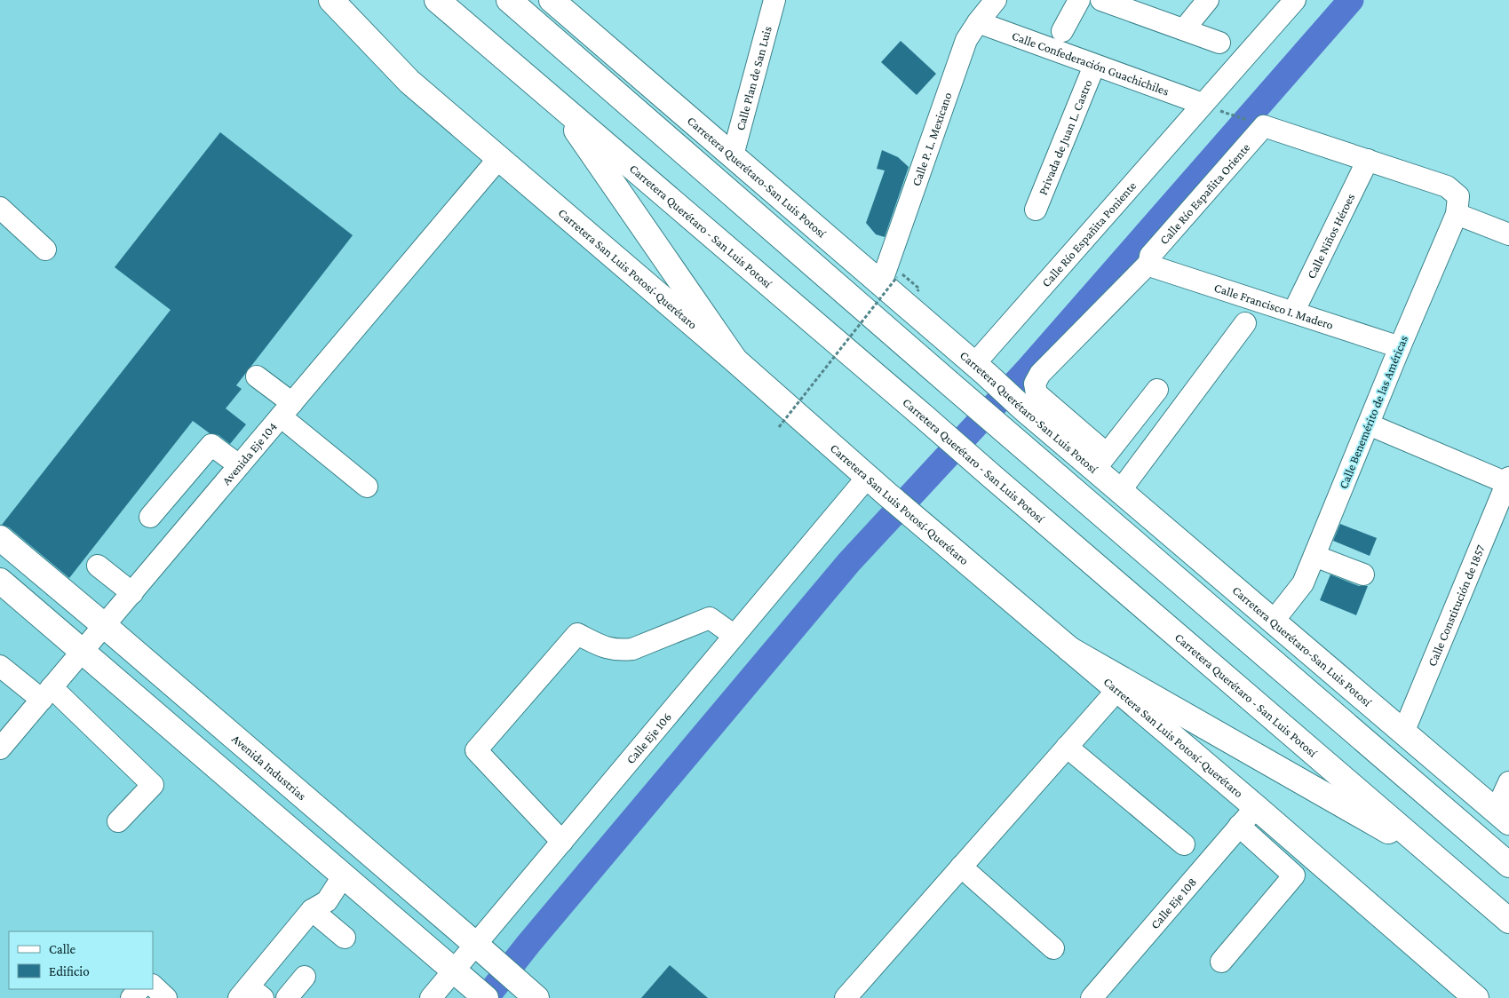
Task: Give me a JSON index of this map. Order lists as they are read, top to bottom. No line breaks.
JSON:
{"streets":{"main road":["Carretera Querétaro-San Luis Potosí","Carretera Querétaro - San Luis Potosí","Carretera San Luis Potosí-Querétaro","Avenida Industrias"],"street":["Calle Confederación Guachichiles","Calle Plan de San Luis","Privada de Juan L. Castro","Calle P. L. Mexicano","Calle Río Españita Oriente","Calle Río Españita Poniente","Calle Niños Héroes","Calle Francisco I. Madero","Calle Benemérito de las Américas","Avenida Eje 104","Calle Constitución de 1857","Calle Eje 106","Calle Eje 108"]},"crossings":[["Calle Confederación Guachichiles","Privada de Juan L. Castro"],["Calle Confederación Guachichiles","Calle P. L. Mexicano"],["Calle Confederación Guachichiles","Calle Río Españita Poniente"],["Calle Plan de San Luis","Carretera Querétaro-San Luis Potosí"],["Calle P. L. Mexicano","Carretera Querétaro-San Luis Potosí"],["Carretera Querétaro-San Luis Potosí","Calle Río Españita Oriente"],["Carretera Querétaro-San Luis Potosí","Calle Río Españita Poniente"],["Carretera Querétaro-San Luis Potosí","Calle Benemérito de las Américas"],["Carretera Querétaro-San Luis Potosí","Calle Constitución de 1857"],["Calle Río Españita Oriente","Calle Francisco I. Madero"],["Calle Niños Héroes","Calle Francisco I. Madero"],["Carretera San Luis Potosí-Querétaro","Avenida Eje 104"],["Carretera San Luis Potosí-Querétaro","Calle Eje 106"],["Carretera San Luis Potosí-Querétaro","Calle Eje 108"],["Calle Francisco I. Madero","Calle Benemérito de las Américas"],["Avenida Eje 104","Avenida Industrias"],["Calle Eje 106","Avenida Industrias"]],"legend":["Calle","Edificio"]}
